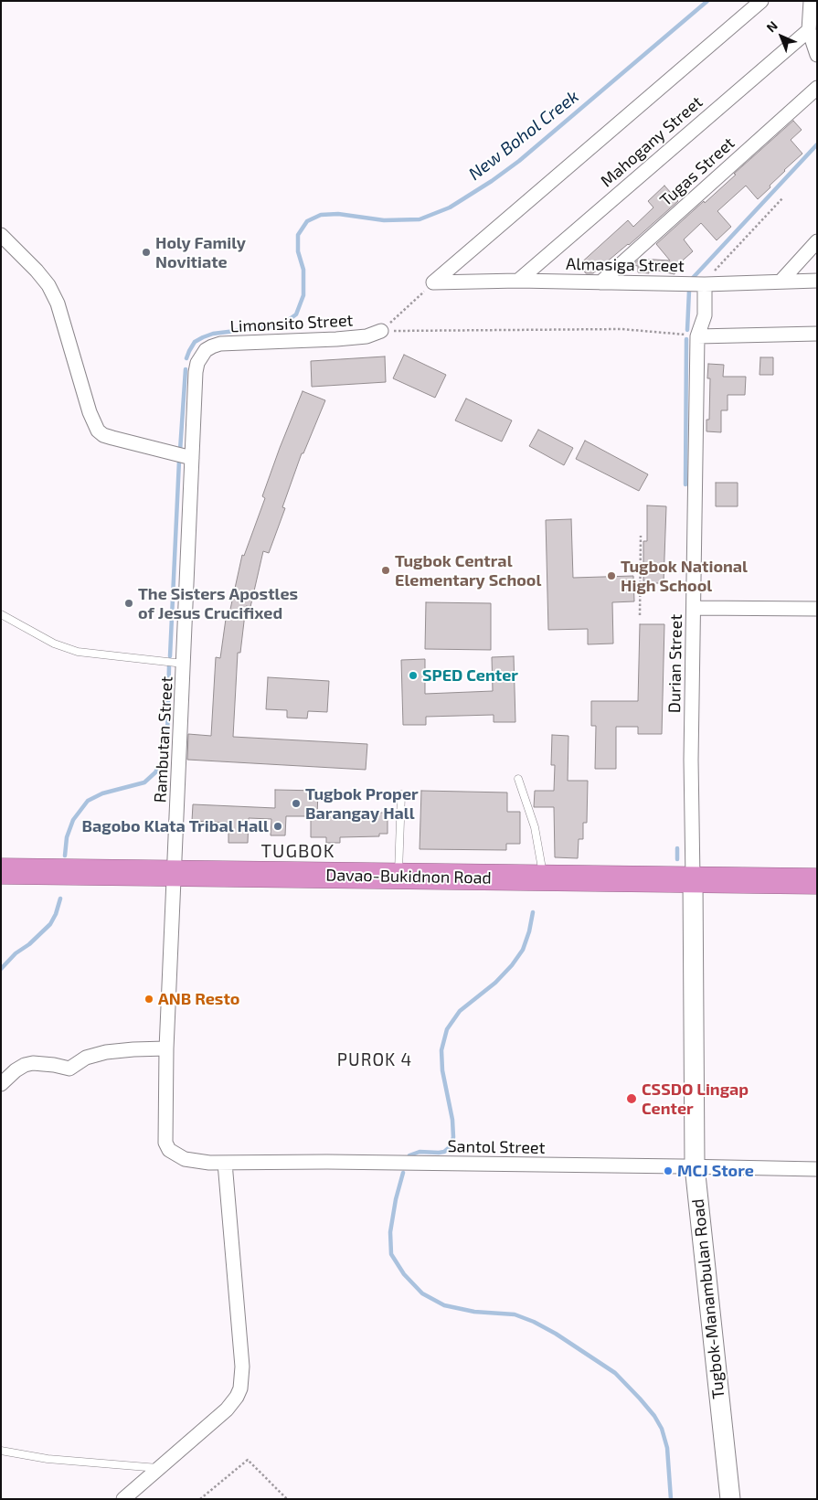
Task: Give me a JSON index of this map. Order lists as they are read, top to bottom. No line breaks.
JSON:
{"streets":{"highway":["Davao-Bukidnon Road"],"street":["Mahogany Street","Tugas Street","Almasiga Street","Limonsito Street","Durian Street","Rambutan Street","Santol Street","Tugbok-Manambulan Road"]},"crossings":[["Mahogany Street","Almasiga Street"],["Tugas Street","Almasiga Street"],["Almasiga Street","Durian Street"],["Limonsito Street","Rambutan Street"],["Durian Street","Davao-Bukidnon Road"],["Durian Street","Tugbok-Manambulan Road"],["Rambutan Street","Davao-Bukidnon Road"],["Rambutan Street","Santol Street"],["Davao-Bukidnon Road","Tugbok-Manambulan Road"],["Santol Street","Tugbok-Manambulan Road"]],"districts":["TUGBOK","PUROK 4"],"water":["New Bohol Creek"],"places":["Holy Family Novitiate","Tugbok Central Elementary School","Tugbok National High School","The Sisters Apostles of Jesus Crucifixed","SPED Center","Tugbok Proper Barangay Hall","Bagobo Klata Tribal Hall","ANB Resto","CSSDO Lingap Center","MCJ Store"],"north":"top left"}
